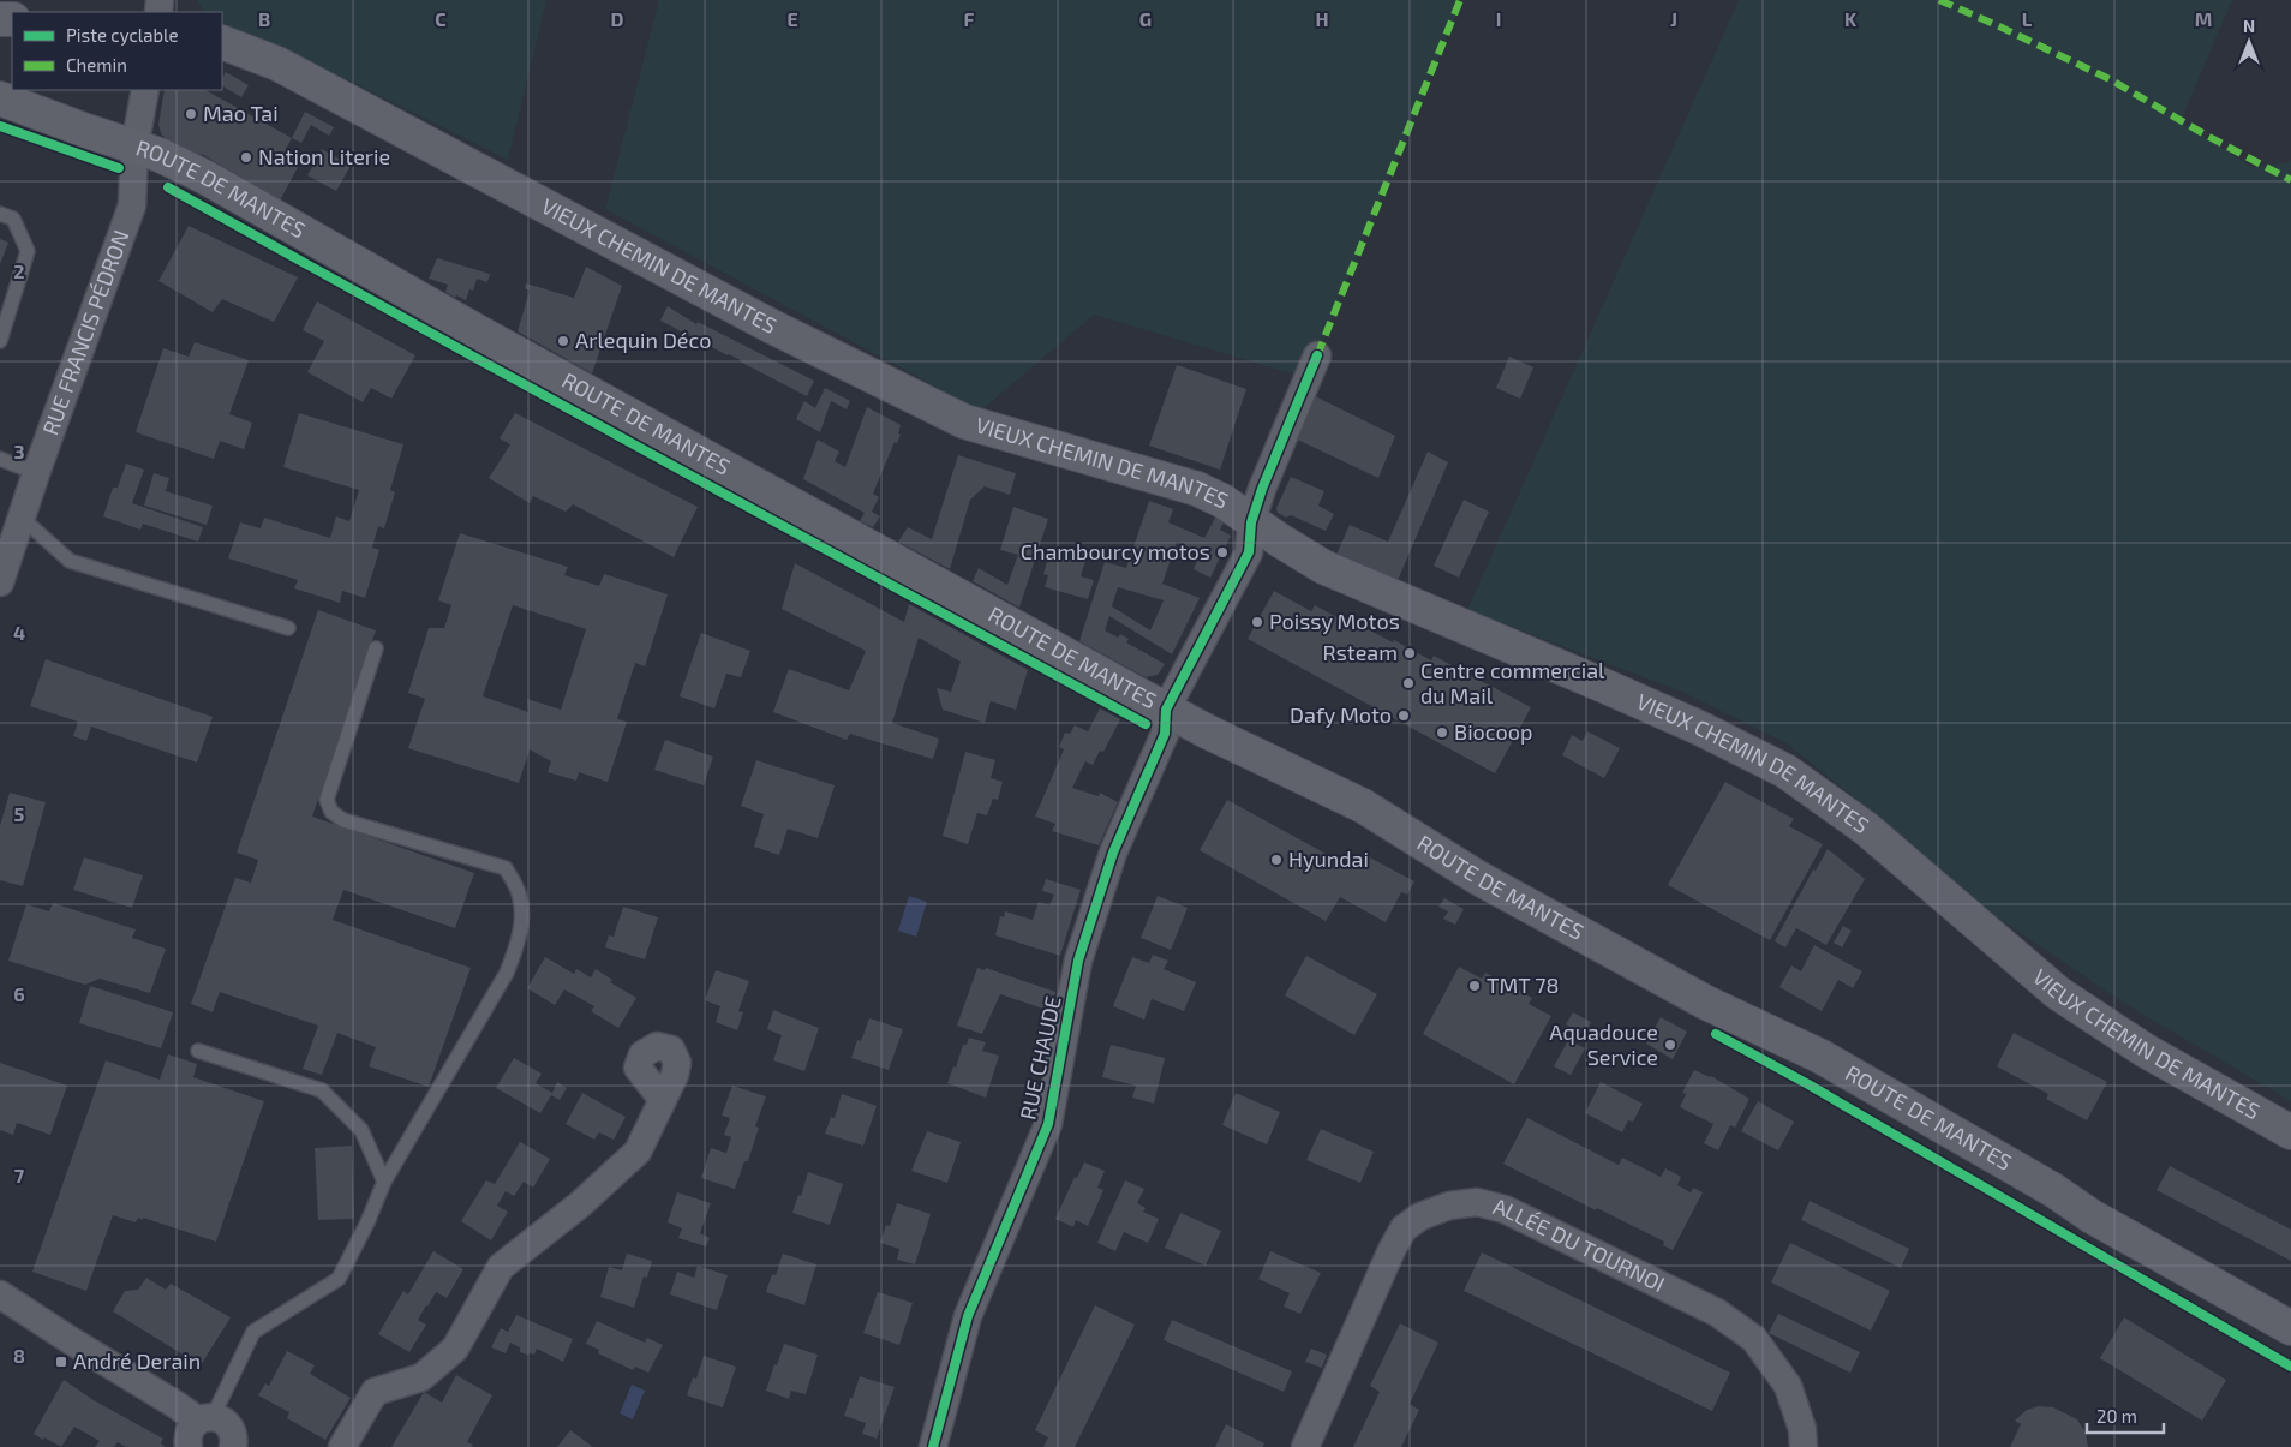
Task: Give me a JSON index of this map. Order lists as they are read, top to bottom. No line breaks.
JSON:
{"streets":{"main road":["ROUTE DE MANTES","VIEUX CHEMIN DE MANTES"],"street":["RUE FRANCIS PÉDRON","RUE CHAUDE","ALLÉE DU TOURNOI"]},"crossings":[["ROUTE DE MANTES","RUE FRANCIS PÉDRON"],["ROUTE DE MANTES","RUE CHAUDE"]],"places":{"other":["Mao Tai","Nation Literie","Arlequin Déco","Chambourcy motos","Poissy Motos","Rsteam","Centre commercial du Mail","Dafy Moto","Biocoop","Hyundai","TMT 78","Aquadouce Service"],"transit":["André Derain"]},"legend":["Piste cyclable","Chemin"],"scale_bar":"20 m","north":"top","grid":{"columns":["B","C","D","E","F","G","H","I","J","K","L","M"],"rows":["2","3","4","5","6","7","8"]}}
